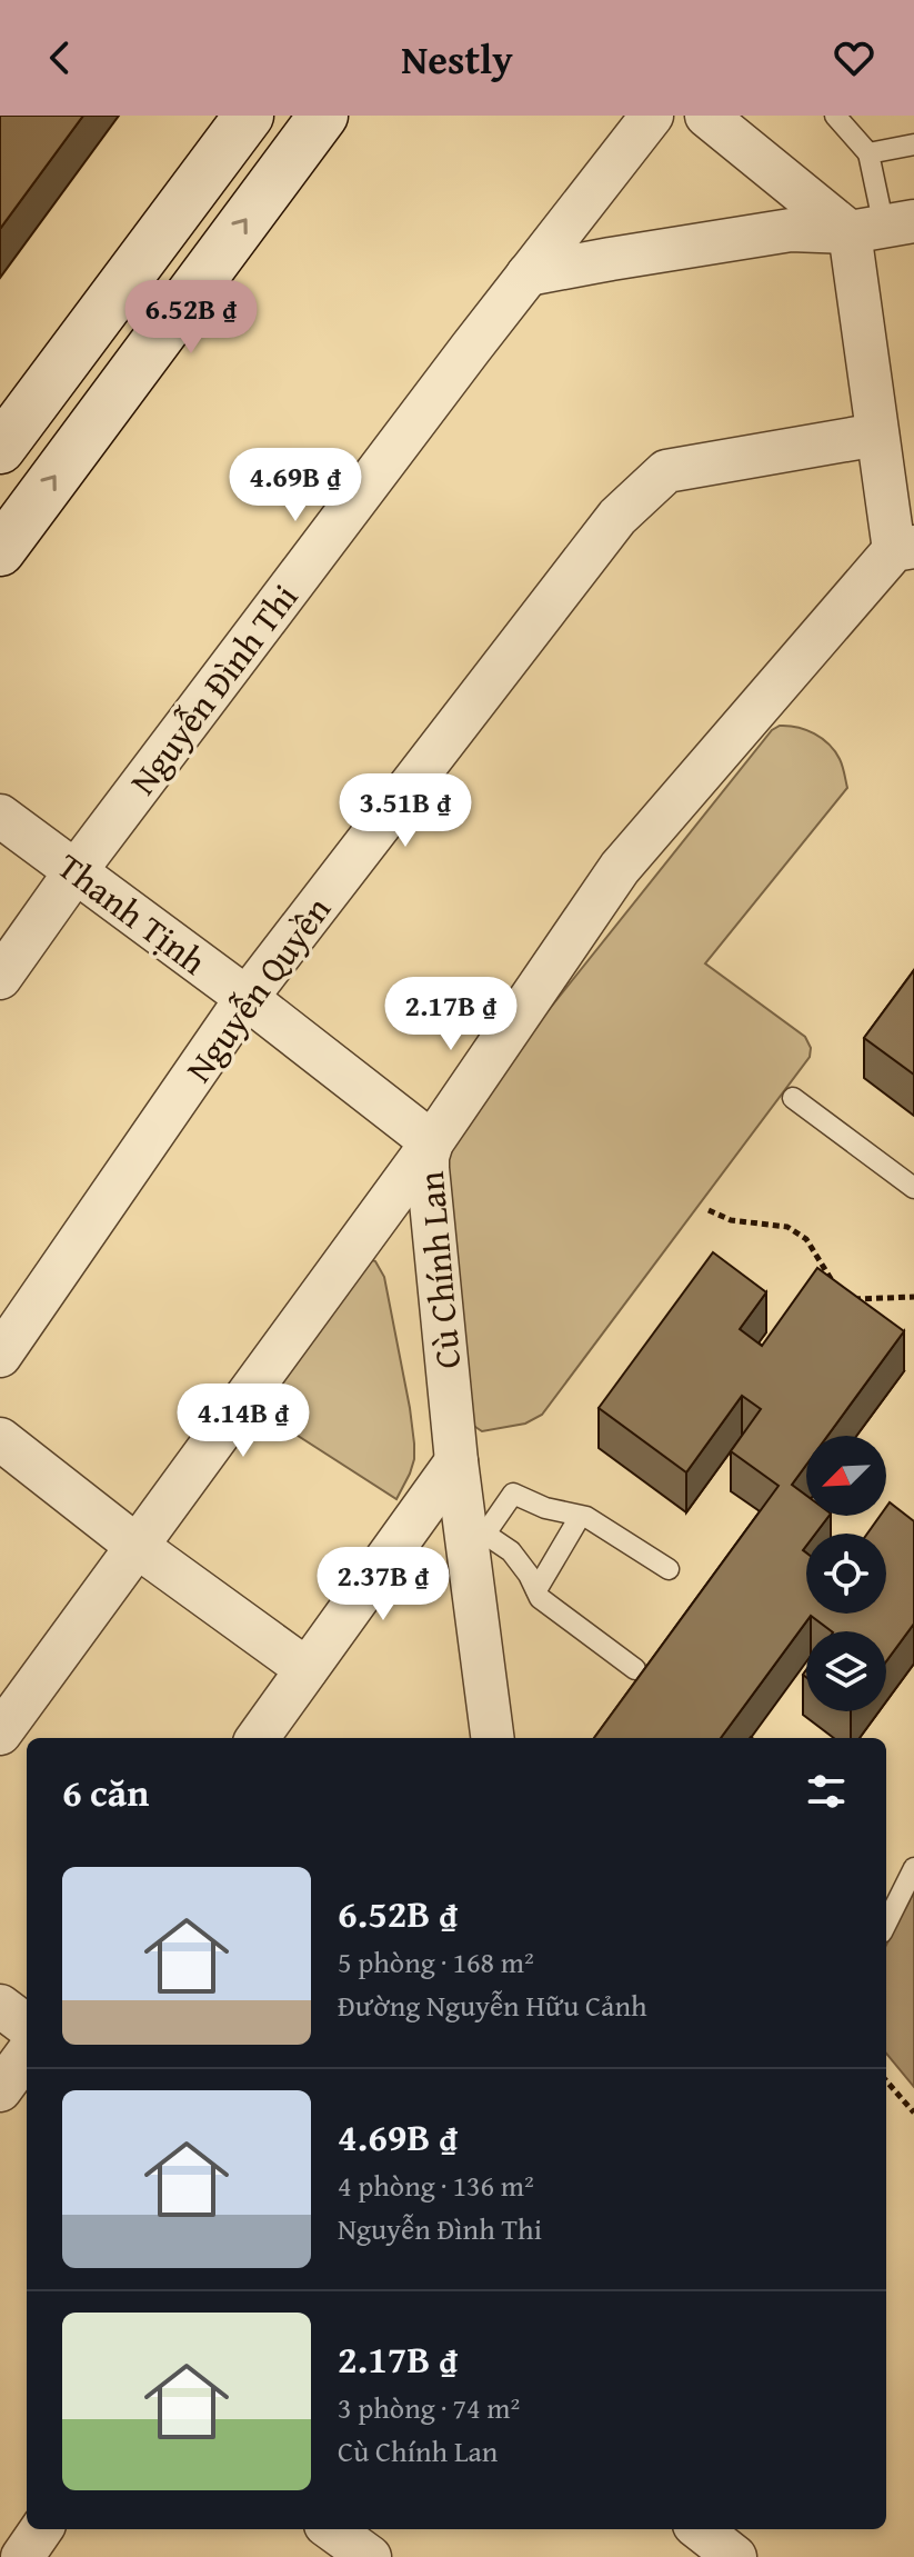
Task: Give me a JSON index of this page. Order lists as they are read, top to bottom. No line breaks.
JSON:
{"streets":{"street":["Nguyễn Đình Thi","Thanh Tịnh","Nguyễn Quyền","Cù Chính Lan"]},"crossings":[["Nguyễn Đình Thi","Thanh Tịnh"],["Thanh Tịnh","Nguyễn Quyền"],["Thanh Tịnh","Cù Chính Lan"]],"north":"bottom left","page":{"header":"Nestly","price":["6.52B ₫","4.69B ₫","3.51B ₫","2.17B ₫","4.14B ₫","2.37B ₫"],"heading":"6 căn","list":[{"name":"6.52B ₫","note":"5 phòng · 168 m² · Đường Nguyễn Hữu Cảnh"},{"name":"4.69B ₫","note":"4 phòng · 136 m² · Nguyễn Đình Thi"},{"name":"2.17B ₫","note":"3 phòng · 74 m² · Cù Chính Lan"}]}}
